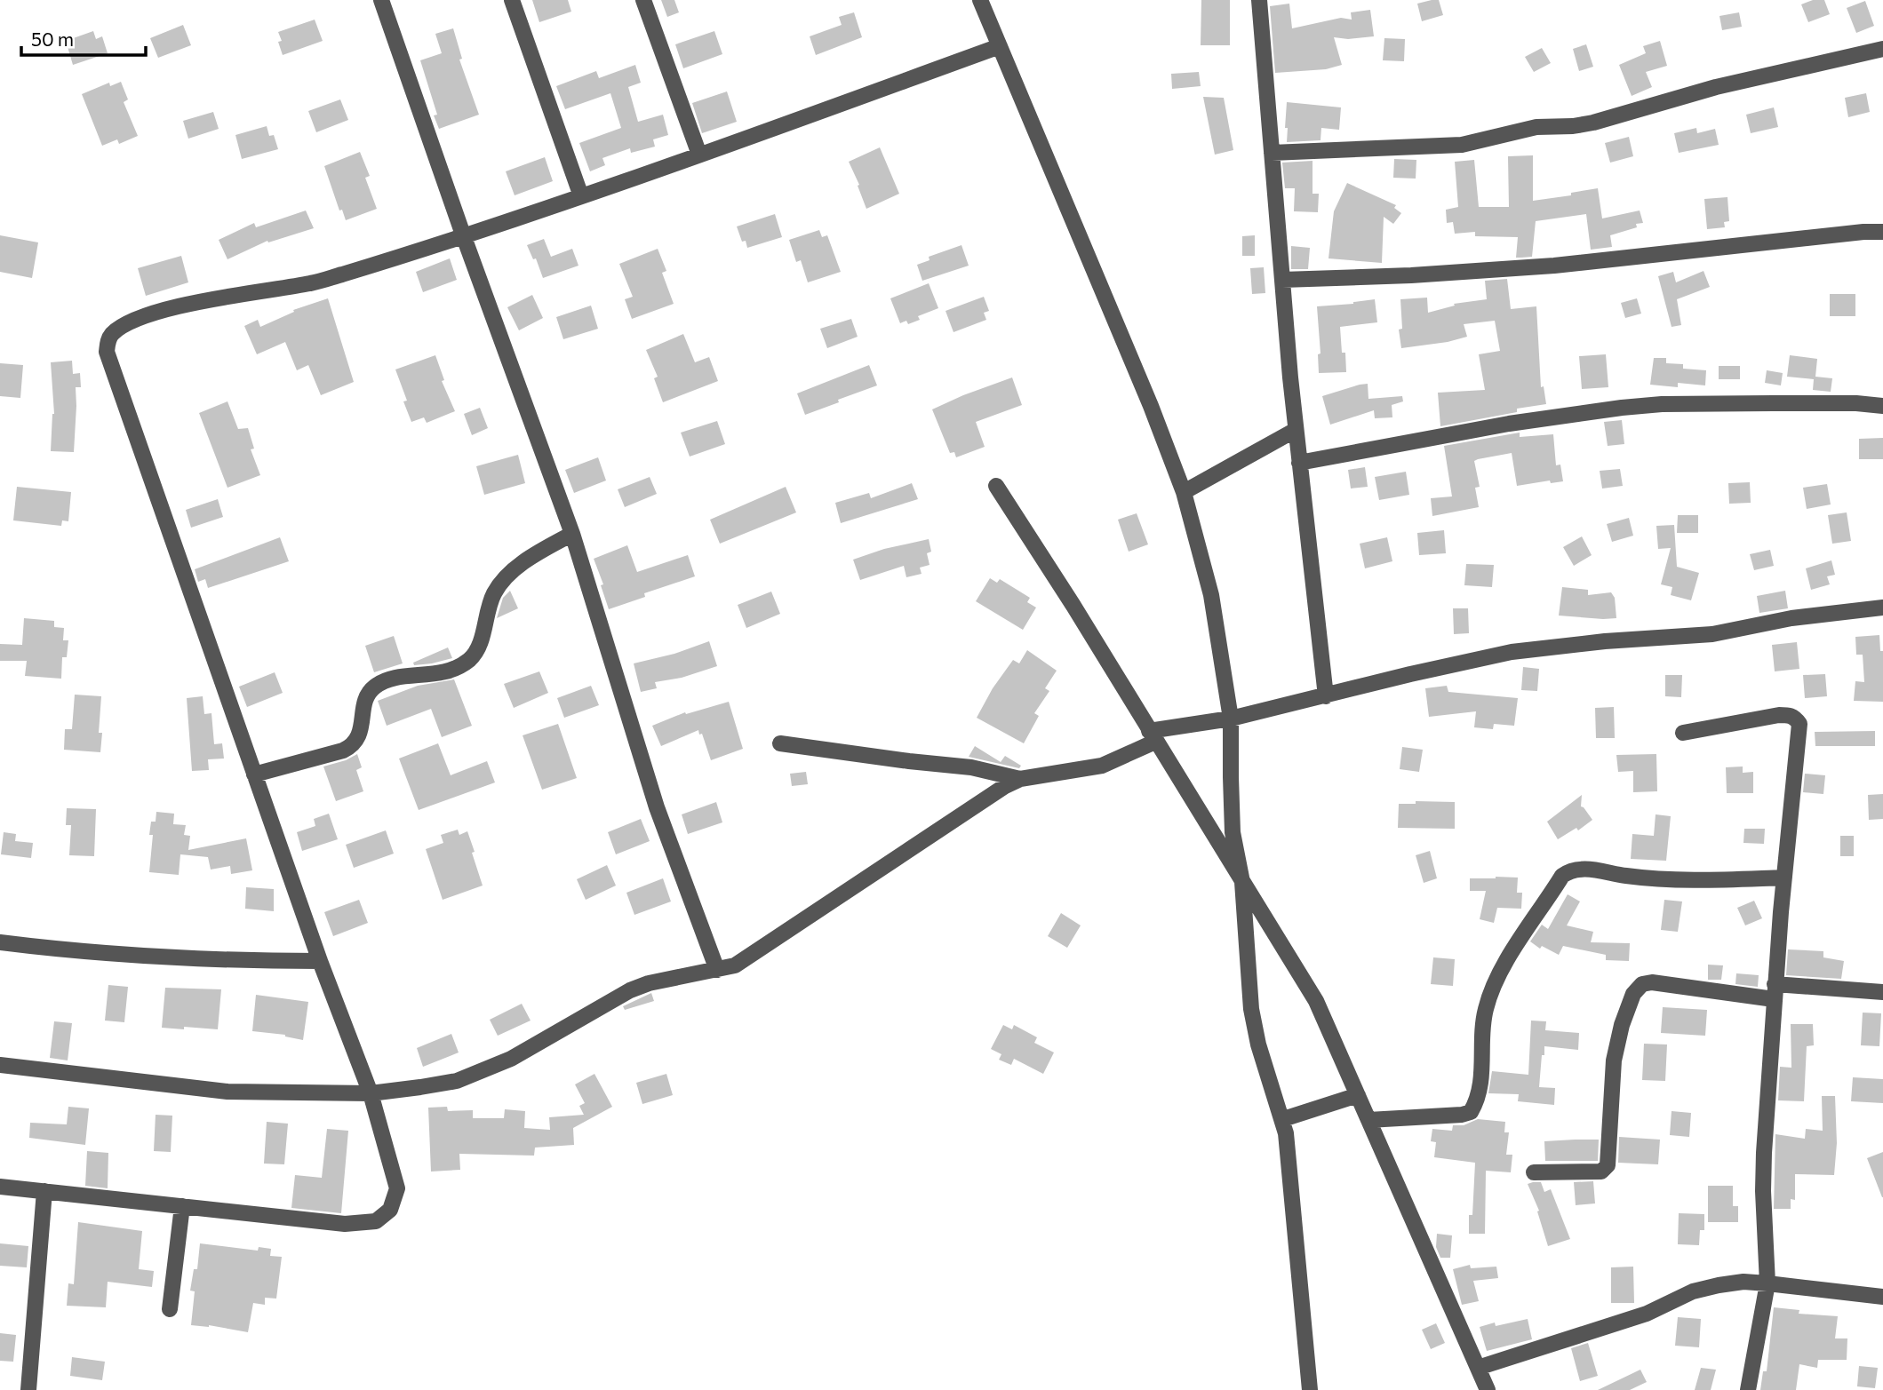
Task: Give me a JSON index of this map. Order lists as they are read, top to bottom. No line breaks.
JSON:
{"scale_bar":"50 m"}
